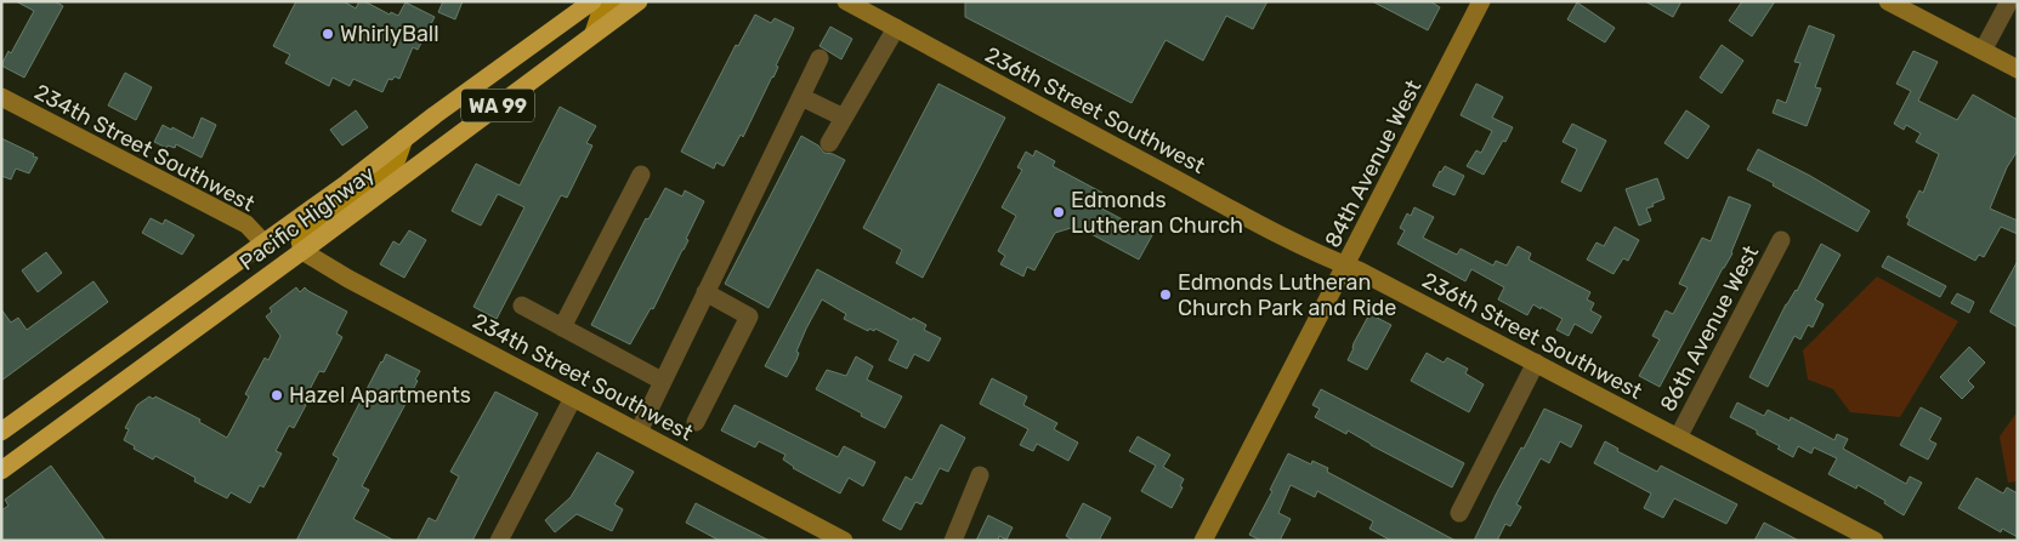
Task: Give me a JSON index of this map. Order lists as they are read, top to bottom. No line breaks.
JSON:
{"streets":{"highway":["WA 99","Pacific Highway"],"street":["236th Street Southwest","234th Street Southwest","84th Avenue West","86th Avenue West"]},"crossings":[["236th Street Southwest","84th Avenue West"],["236th Street Southwest","86th Avenue West"],["234th Street Southwest","Pacific Highway"]],"places":["WhirlyBall","Edmonds Lutheran Church","Edmonds Lutheran Church Park and Ride","Hazel Apartments"]}
